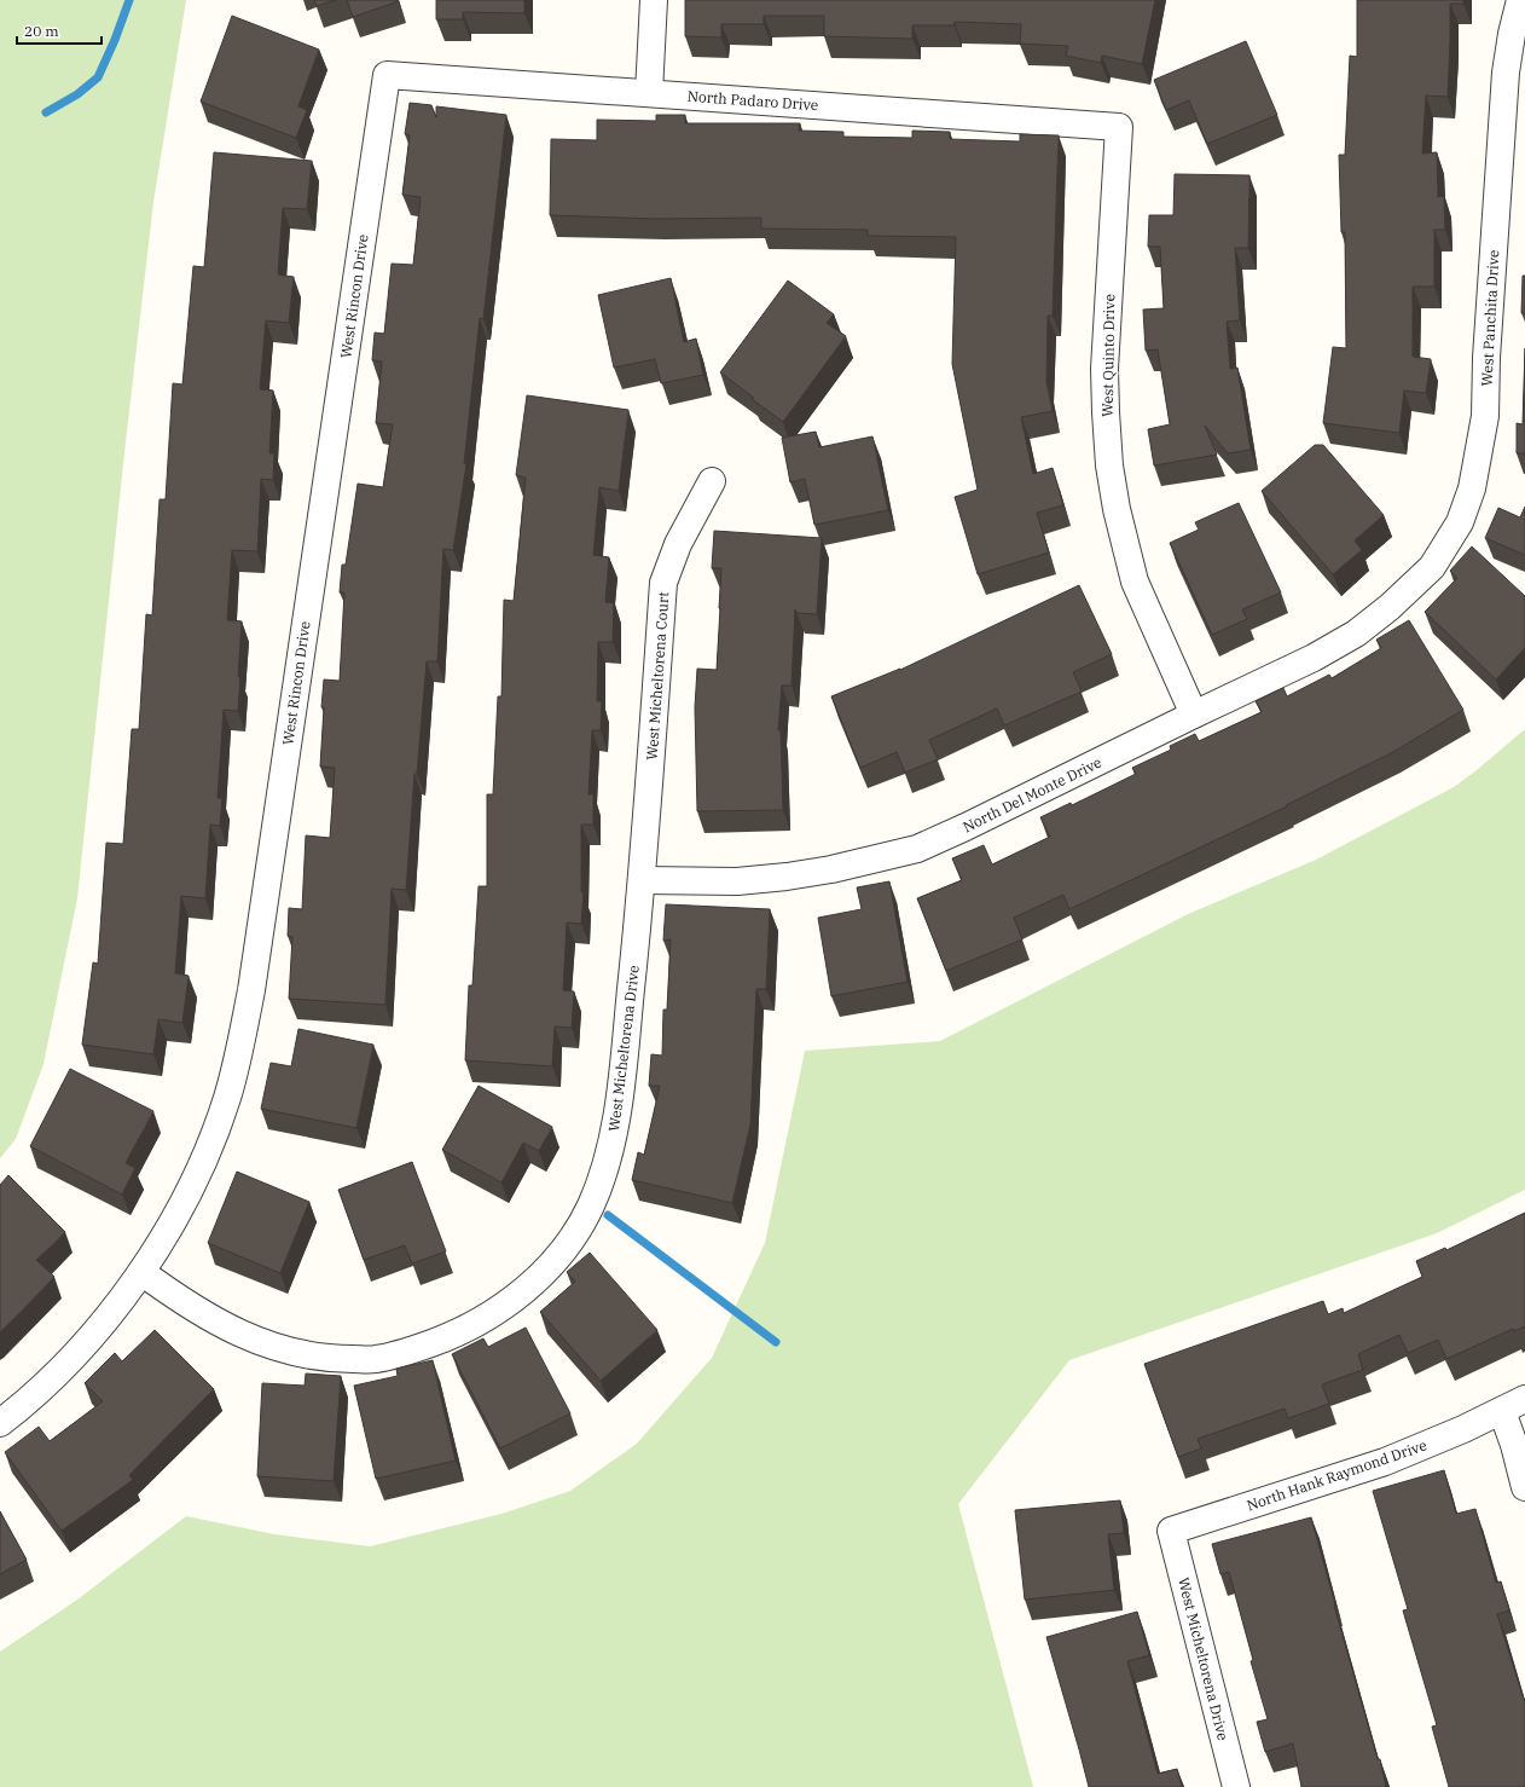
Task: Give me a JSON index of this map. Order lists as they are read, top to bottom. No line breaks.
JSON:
{"streets":{"street":["North Padaro Drive","West Rincon Drive","West Panchita Drive","West Quinto Drive","West Micheltorena Court","North Del Monte Drive","West Micheltorena Drive","North Hank Raymond Drive"]},"crossings":[["North Padaro Drive","West Rincon Drive"],["North Padaro Drive","West Quinto Drive"],["West Rincon Drive","West Micheltorena Drive"],["West Panchita Drive","North Del Monte Drive"],["West Quinto Drive","North Del Monte Drive"],["West Micheltorena Court","North Del Monte Drive"],["West Micheltorena Court","West Micheltorena Drive"],["North Del Monte Drive","West Micheltorena Drive"],["West Micheltorena Drive","North Hank Raymond Drive"]],"scale_bar":"20 m"}
